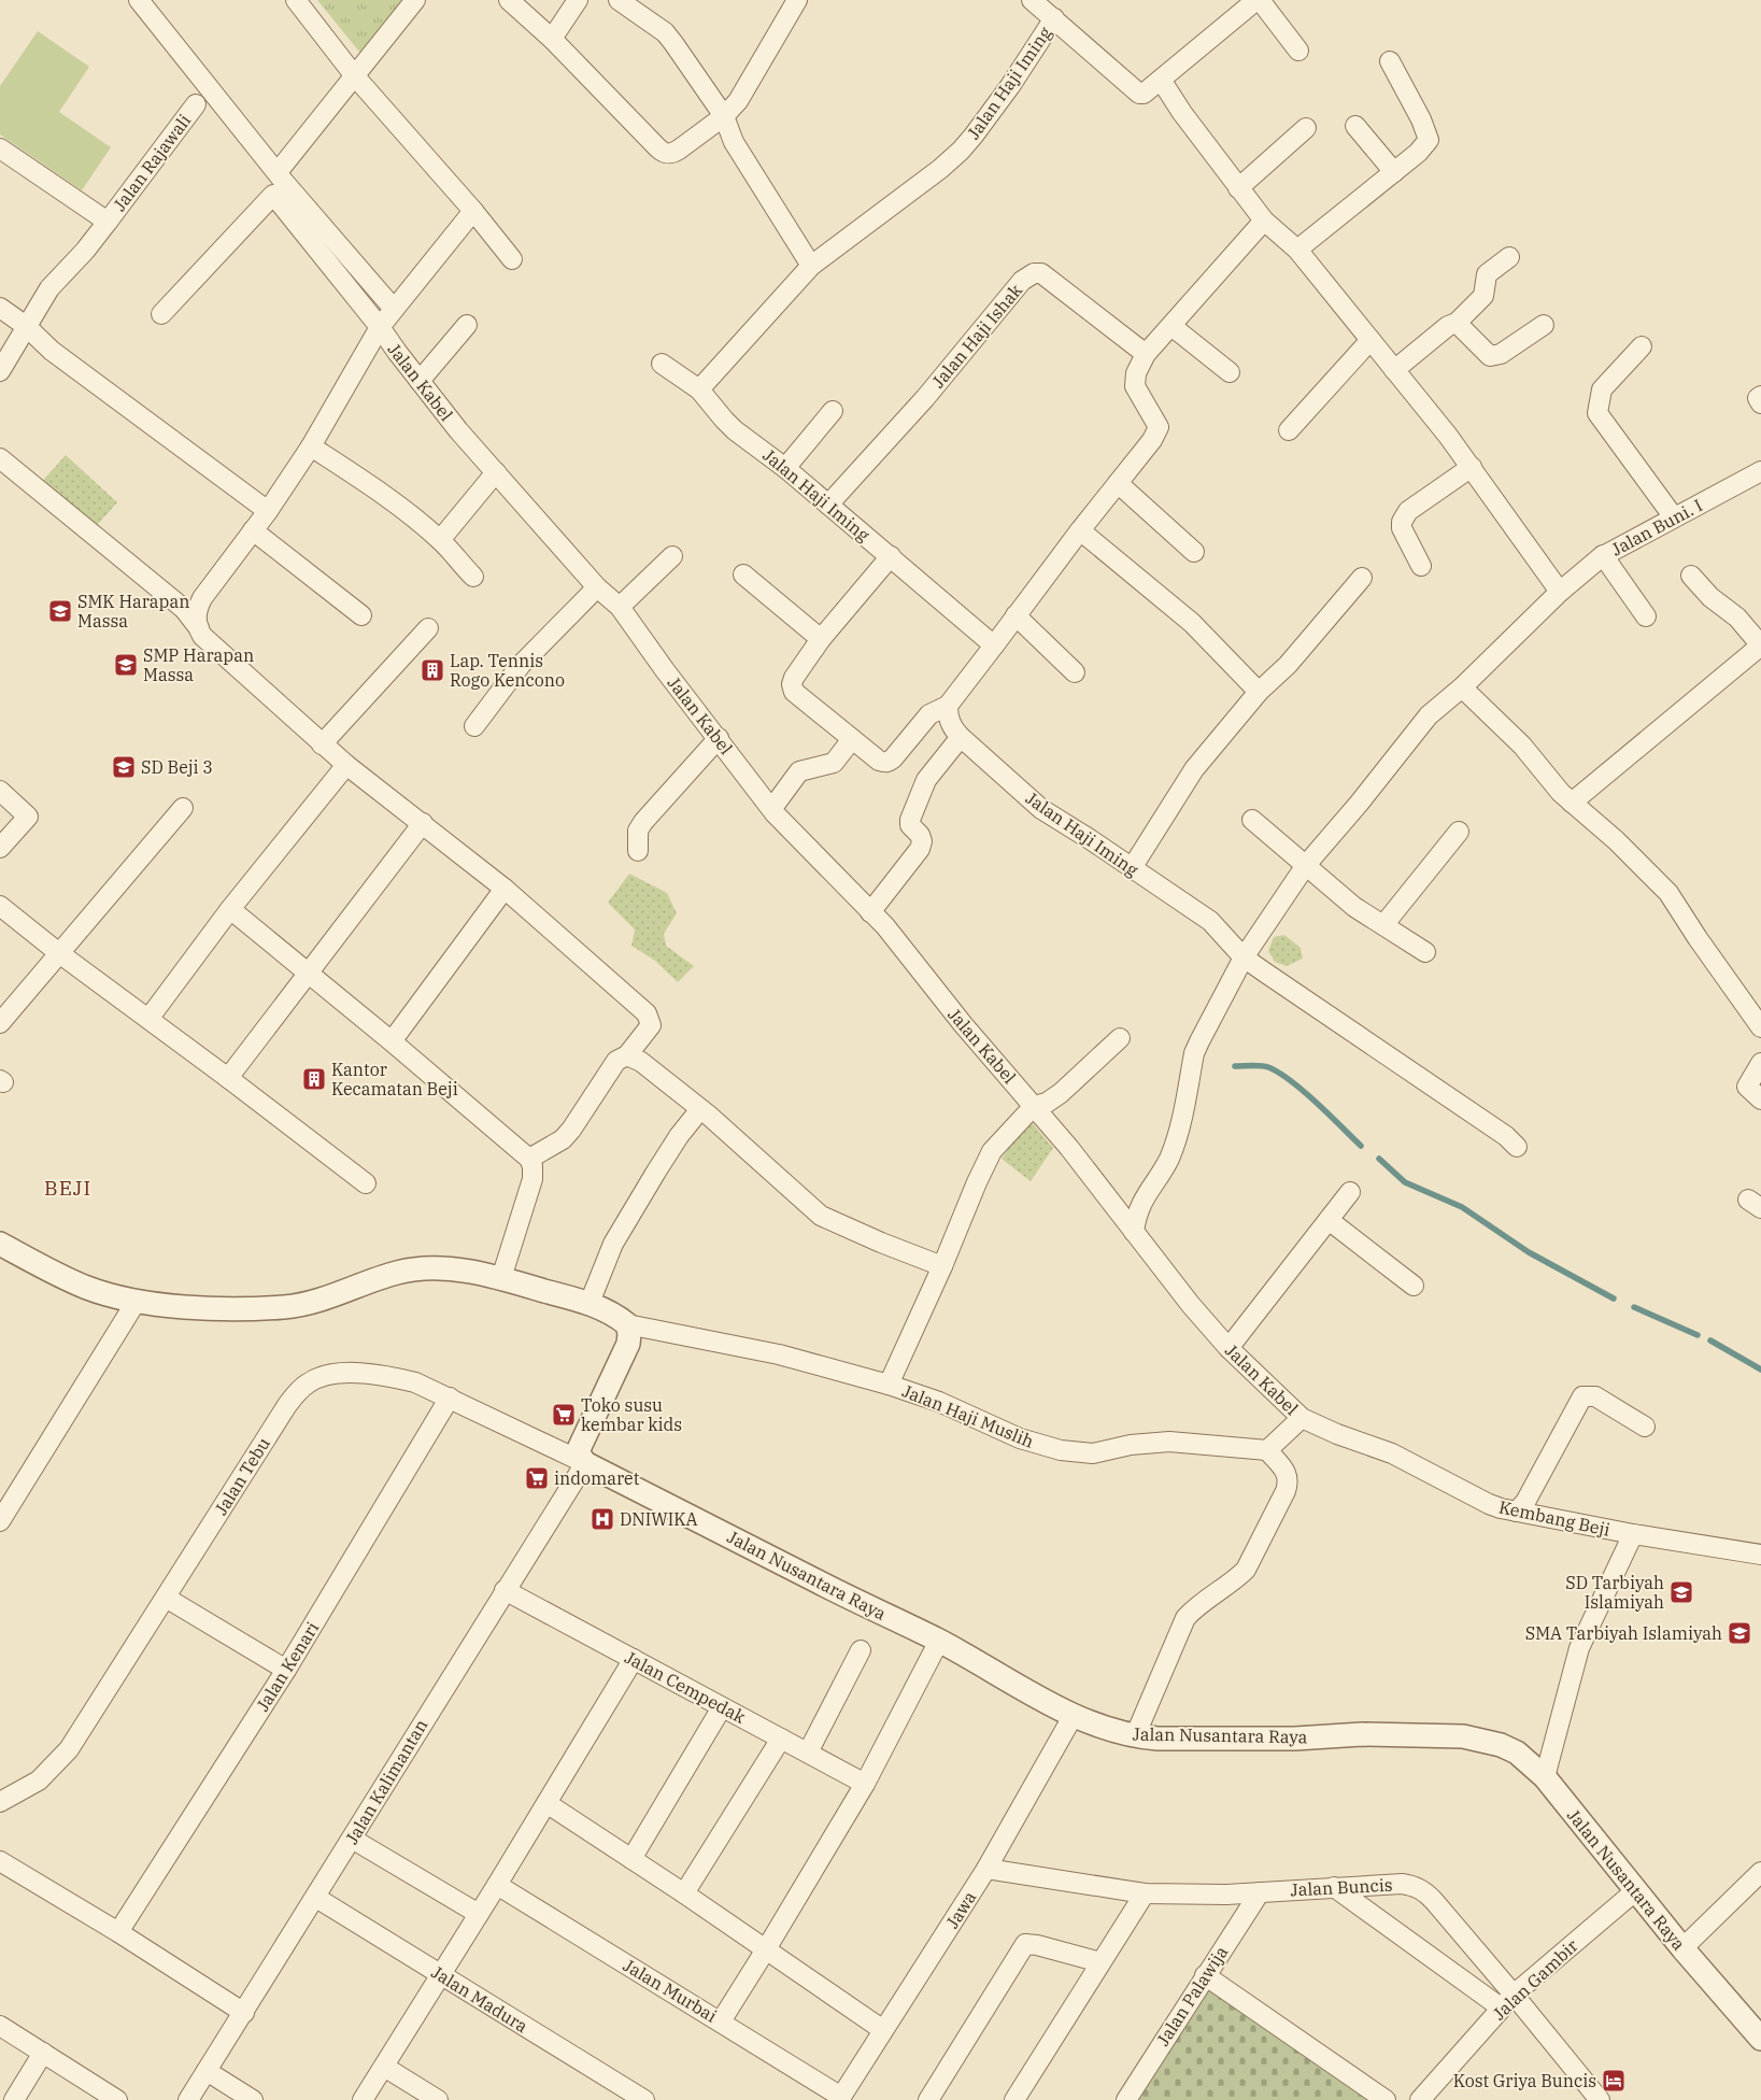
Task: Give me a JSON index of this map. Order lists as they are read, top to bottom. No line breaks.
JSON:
{"streets":{"street":["Jalan Haji Iming","Jalan Rajawali","Jalan Haji Ishak","Jalan Kabel","Jalan Buni. I","Jalan Haji Muslih","Jalan Tebu","Kembang Beji","Jalan Nusantara Raya","Jalan Kenari","Jalan Cempedak","Jalan Kalimantan","Jalan Buncis","Jawa","Jalan Gambir","Jalan Murbai","Jalan Palawija","Jalan Madura"]},"crossings":[["Jalan Haji Iming","Jalan Haji Ishak"],["Jalan Haji Iming","Jalan Buni. I"],["Jalan Kabel","Jalan Buni. I"],["Jalan Kabel","Kembang Beji"],["Jalan Tebu","Jalan Nusantara Raya"],["Jalan Tebu","Jalan Kenari"],["Jalan Tebu","Jalan Kalimantan"],["Jalan Nusantara Raya","Jalan Kalimantan"],["Jalan Nusantara Raya","Jawa"],["Jalan Nusantara Raya","Jalan Gambir"],["Jalan Cempedak","Jalan Kalimantan"],["Jalan Kalimantan","Jalan Madura"],["Jalan Buncis","Jawa"],["Jalan Buncis","Jalan Gambir"],["Jalan Buncis","Jalan Palawija"],["Jawa","Jalan Murbai"]],"districts":["BEJI"],"places":{"school or university":["SMK Harapan Massa","SMP Harapan Massa","SD Beji 3","SD Tarbiyah Islamiyah","SMA Tarbiyah Islamiyah"],"building":["Lap. Tennis Rogo Kencono","Kantor Kecamatan Beji"],"supermarket":["Toko susu kembar kids","indomaret"],"hospital":["DNIWIKA"],"hotel":["Kost Griya Buncis"]}}
